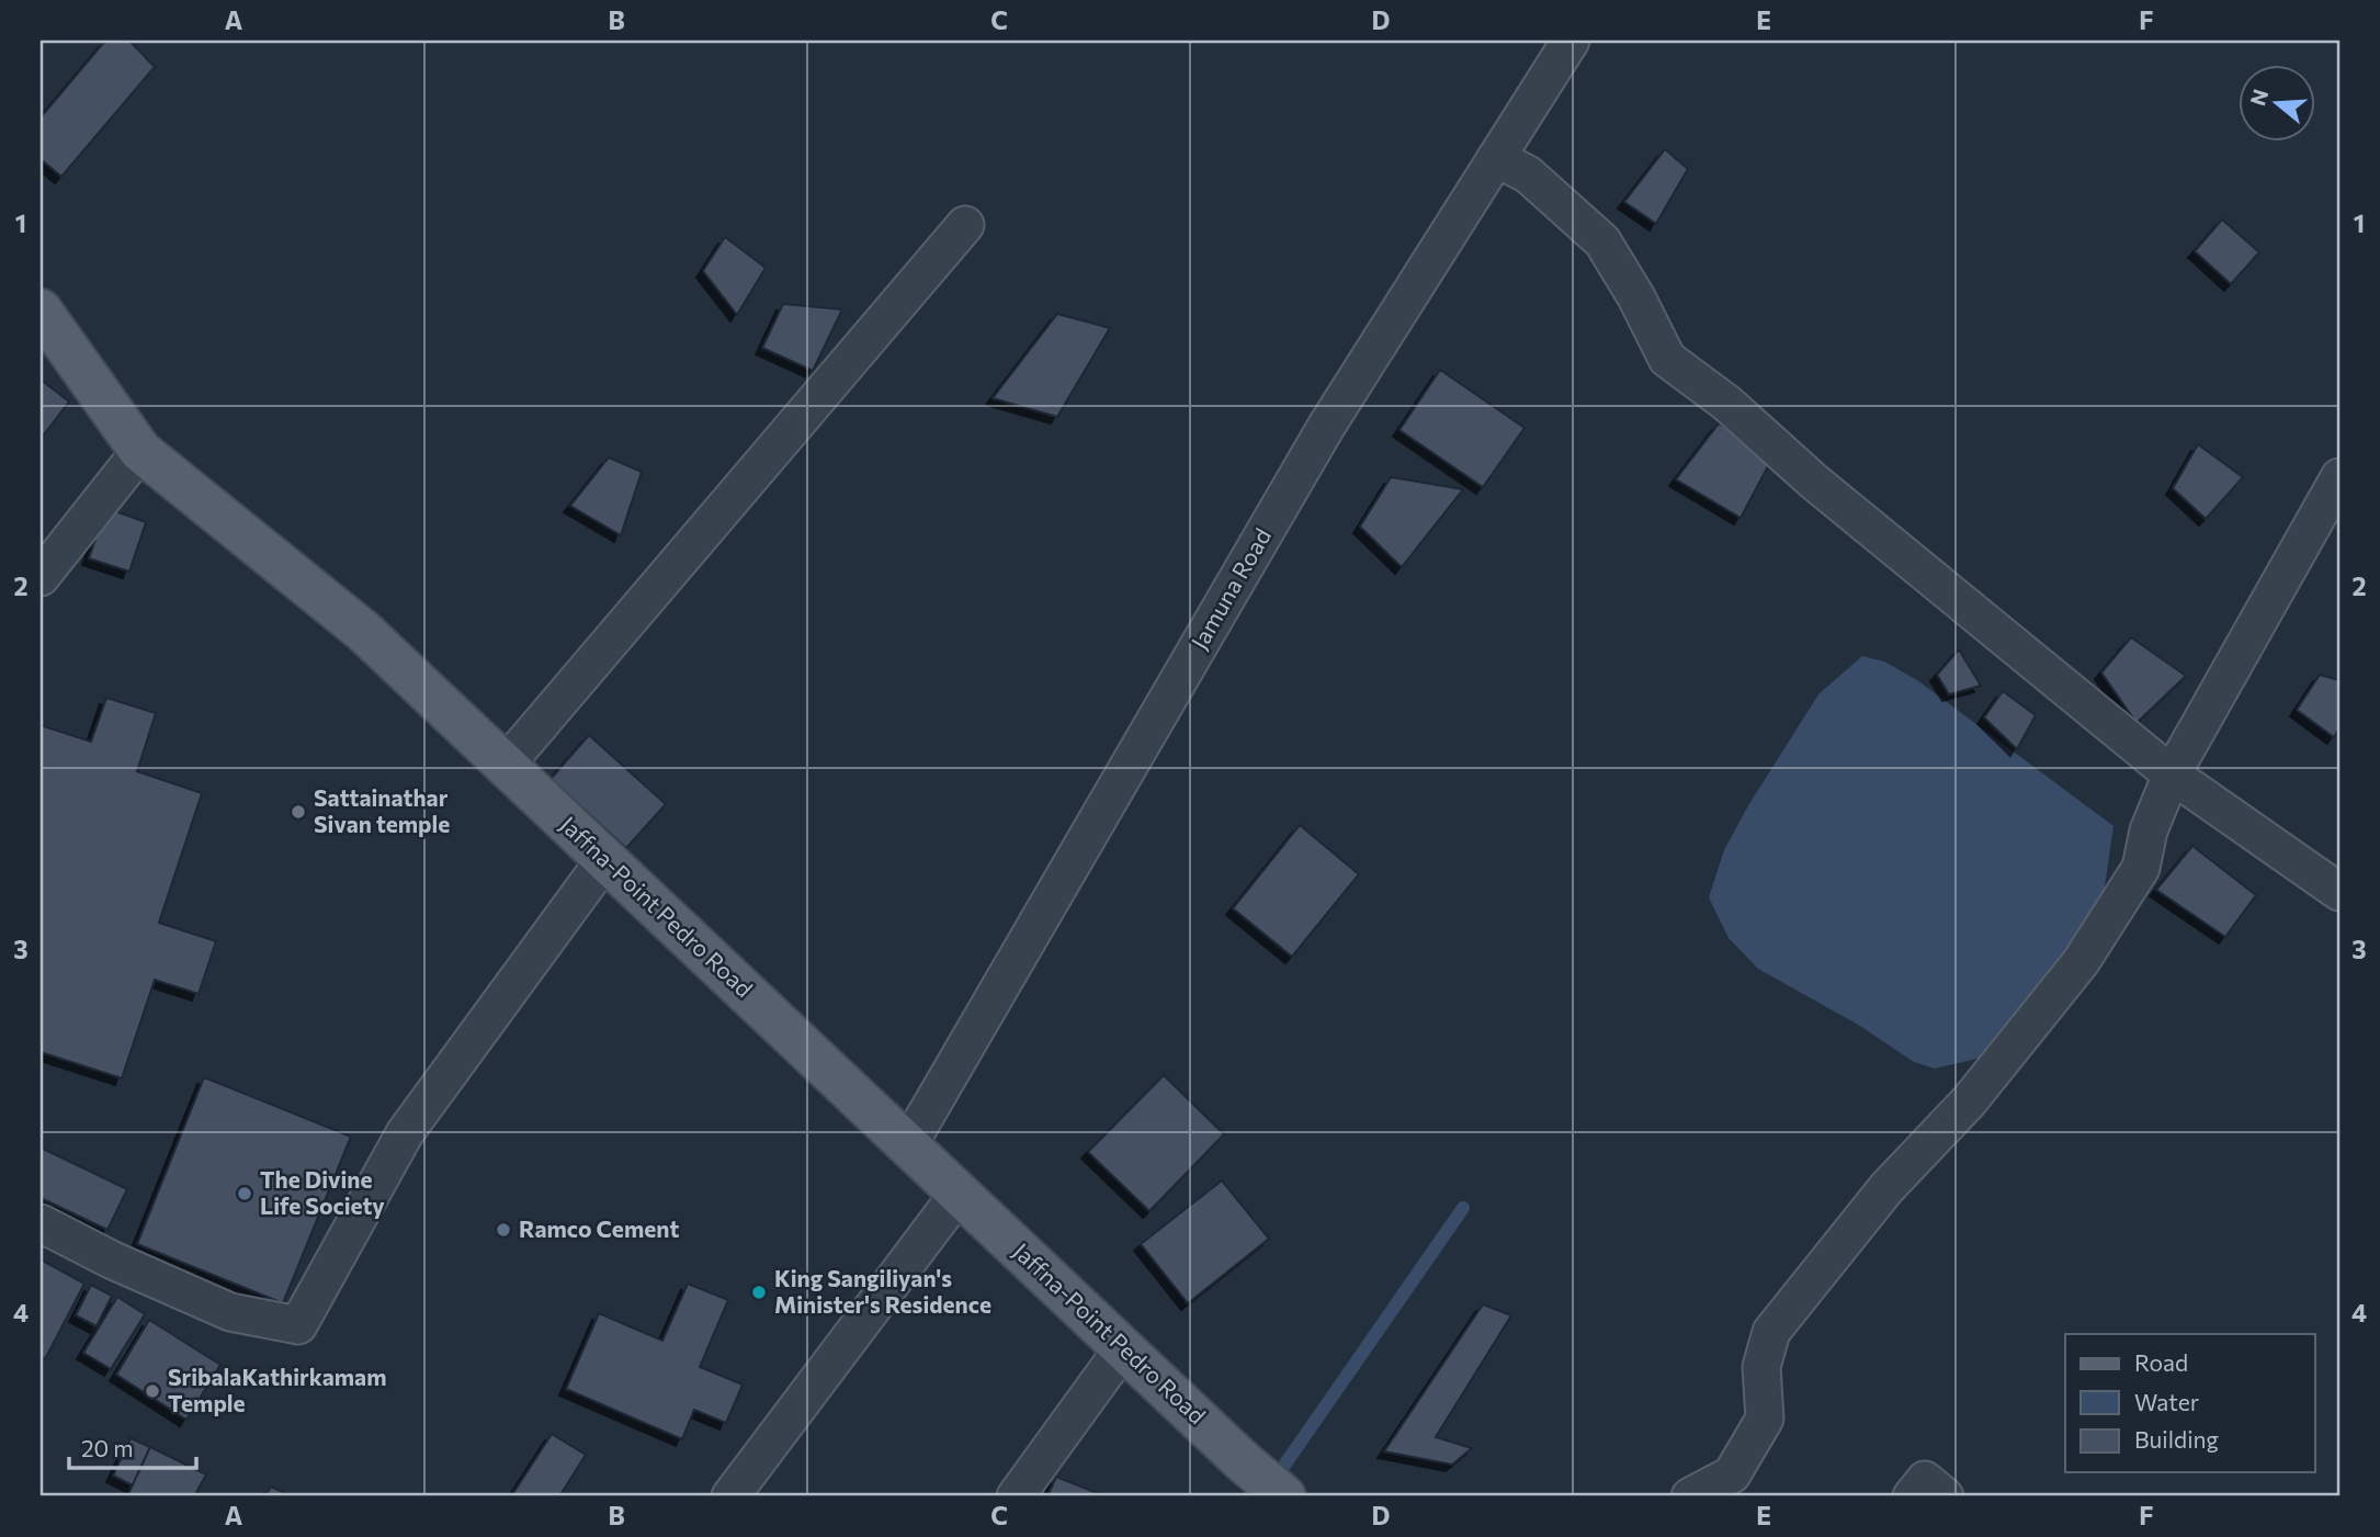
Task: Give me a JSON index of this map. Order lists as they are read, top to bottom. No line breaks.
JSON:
{"streets":{"main road":["Jaffna-Point Pedro Road"],"street":["Jamuna Road"]},"crossings":[["Jamuna Road","Jaffna-Point Pedro Road"]],"places":["Sattainathar Sivan temple","The Divine Life Society","Ramco Cement","King Sangiliyan's Minister's Residence","SribalaKathirkamam Temple"],"legend":["Road","Water","Building"],"scale_bar":"20 m","north":"left","grid":{"columns":["A","B","C","D","E","F"],"rows":["1","2","3","4"]}}
